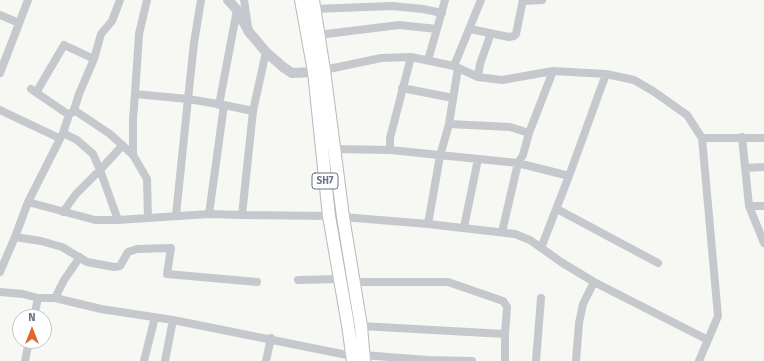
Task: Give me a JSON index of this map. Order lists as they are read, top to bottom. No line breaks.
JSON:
{"streets":{"main road":["SH7"]},"north":"top"}
